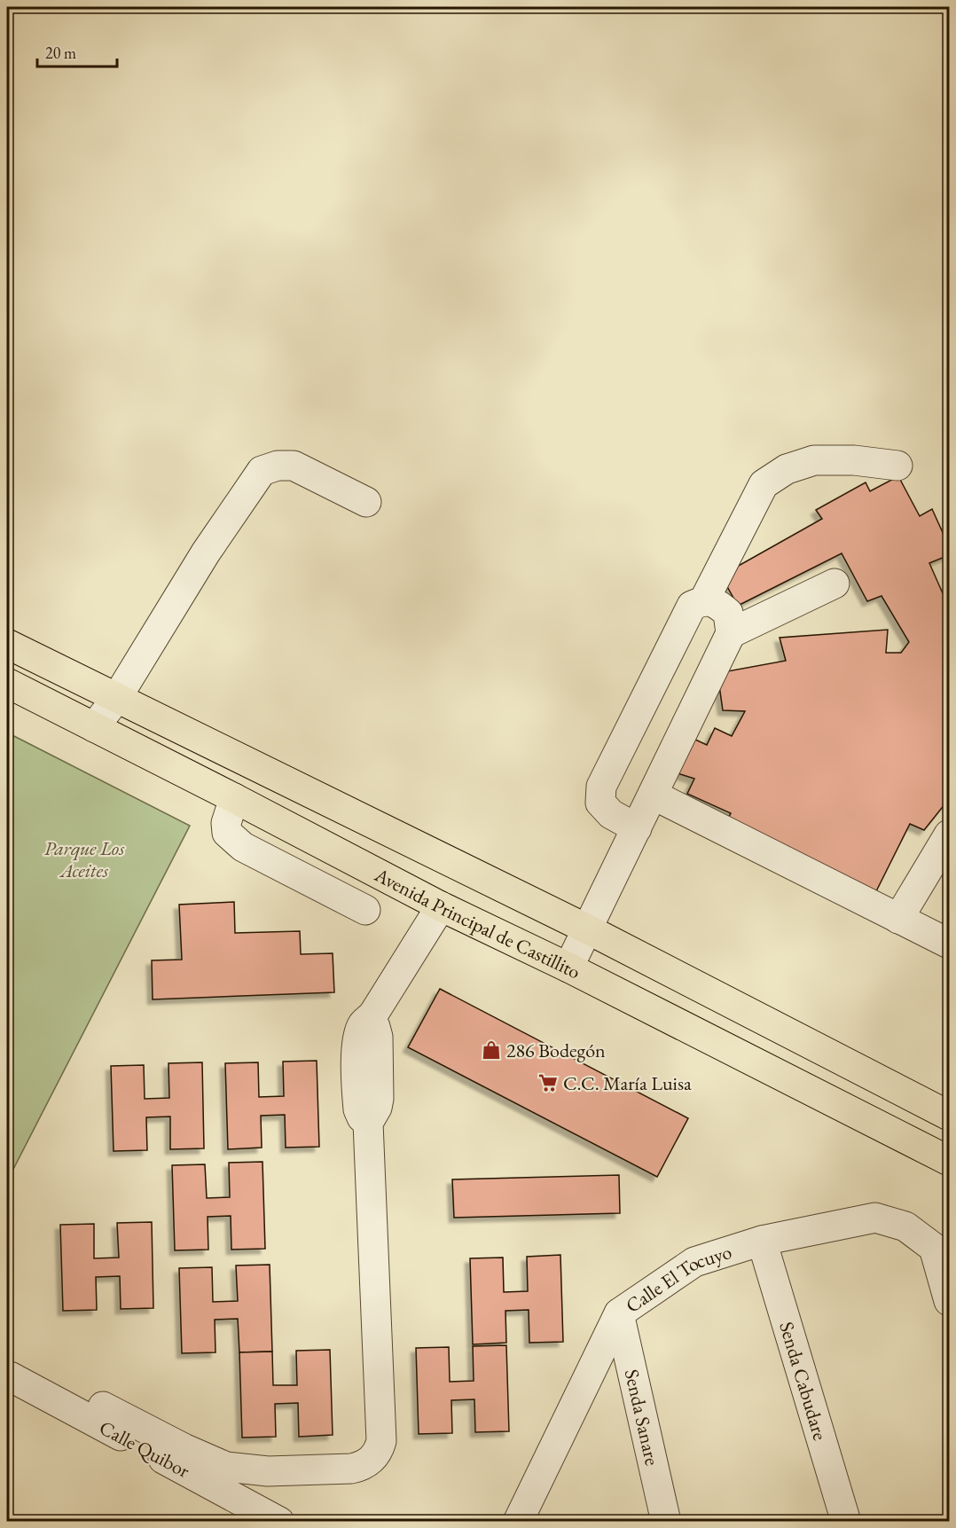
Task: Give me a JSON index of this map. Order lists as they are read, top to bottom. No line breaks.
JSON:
{"streets":{"main road":["Avenida Principal de Castillito"],"street":["Calle El Tocuyo","Senda Cabudare","Senda Sanare","Calle Quibor"]},"crossings":[["Calle El Tocuyo","Senda Cabudare"],["Calle El Tocuyo","Senda Sanare"]],"parks":["Parque Los Aceites"],"places":{"shop":["286 Bodegón"],"supermarket":["C.C. María Luisa"]},"scale_bar":"20 m"}
